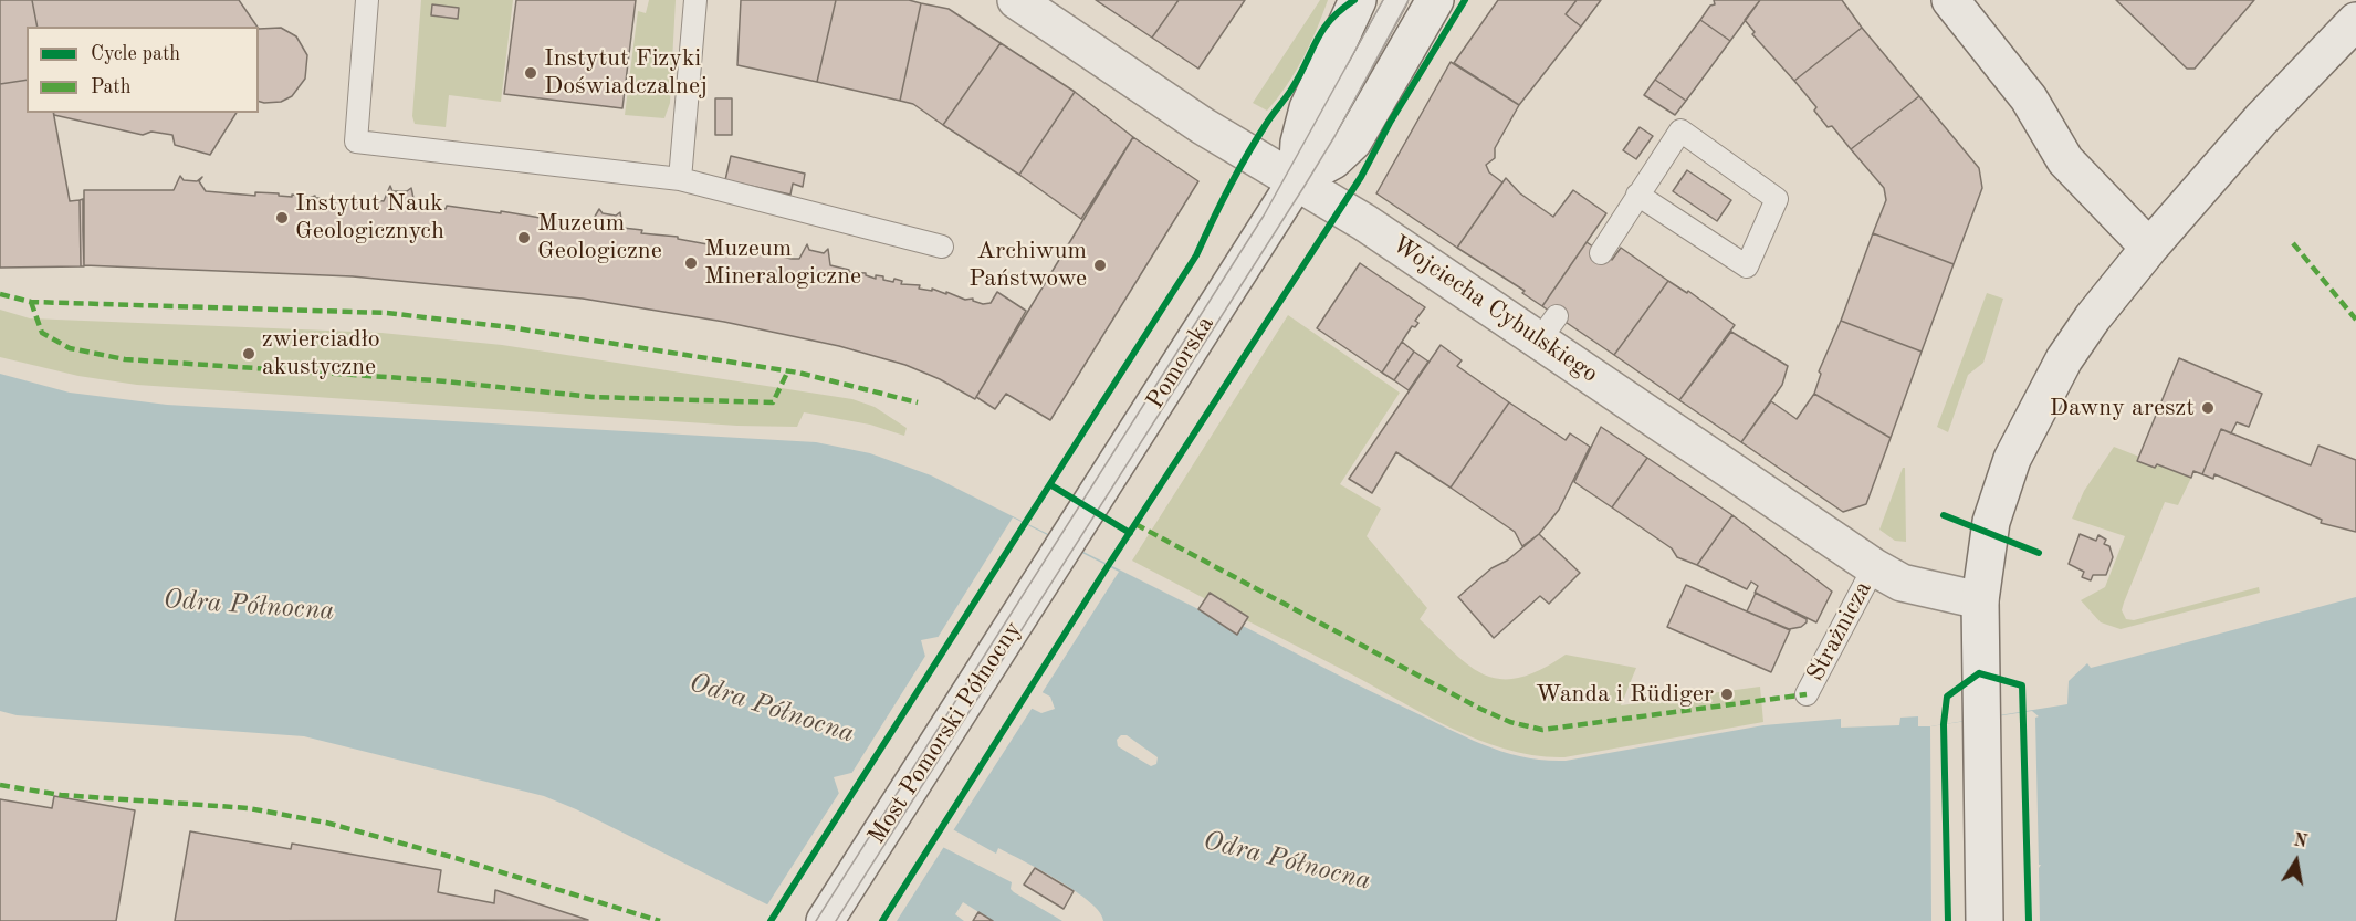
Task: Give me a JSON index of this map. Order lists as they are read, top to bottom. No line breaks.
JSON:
{"streets":{"street":["Wojciecha Cybulskiego","Pomorska","Most Pomorski Północny"],"lane":["Strażnicza"]},"crossings":[["Wojciecha Cybulskiego","Pomorska"],["Wojciecha Cybulskiego","Strażnicza"],["Pomorska","Most Pomorski Północny"]],"water":["Odra Północna"],"places":["Instytut Fizyki Doświadczalnej","Instytut Nauk Geologicznych","Muzeum Geologiczne","Muzeum Mineralogiczne","Archiwum Państwowe","zwierciadło akustyczne","Dawny areszt","Wanda i Rüdiger"],"legend":["Cycle path","Path"],"north":"top"}
